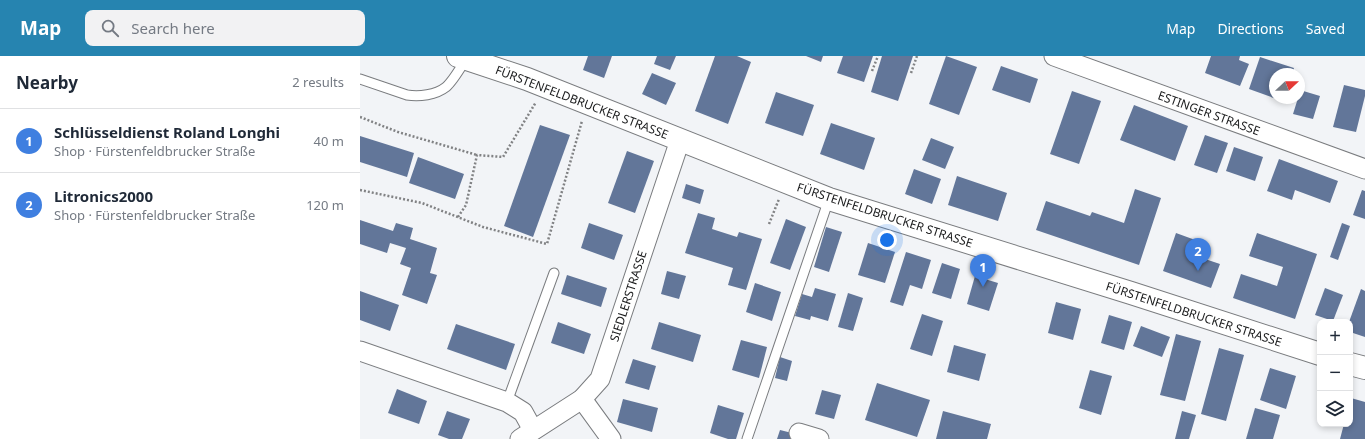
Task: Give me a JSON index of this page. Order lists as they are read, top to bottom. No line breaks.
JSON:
{"streets":{"main road":["FÜRSTENFELDBRUCKER STRASSE"],"street":["ESTINGER STRASSE","SIEDLERSTRASSE"]},"crossings":[["FÜRSTENFELDBRUCKER STRASSE","SIEDLERSTRASSE"]],"north":"right","page":{"header":"Map","search":"Search here","nav":["Map","Directions","Saved"],"heading":["Nearby","2 results"],"list":[{"mark":"1","name":"Schlüsseldienst Roland Longhi","note":"Shop · Fürstenfeldbrucker Straße","value":"40 m"},{"mark":"2","name":"Litronics2000","note":"Shop · Fürstenfeldbrucker Straße","value":"120 m"}],"pins":["2","1"],"map_buttons":["+","−"]}}
